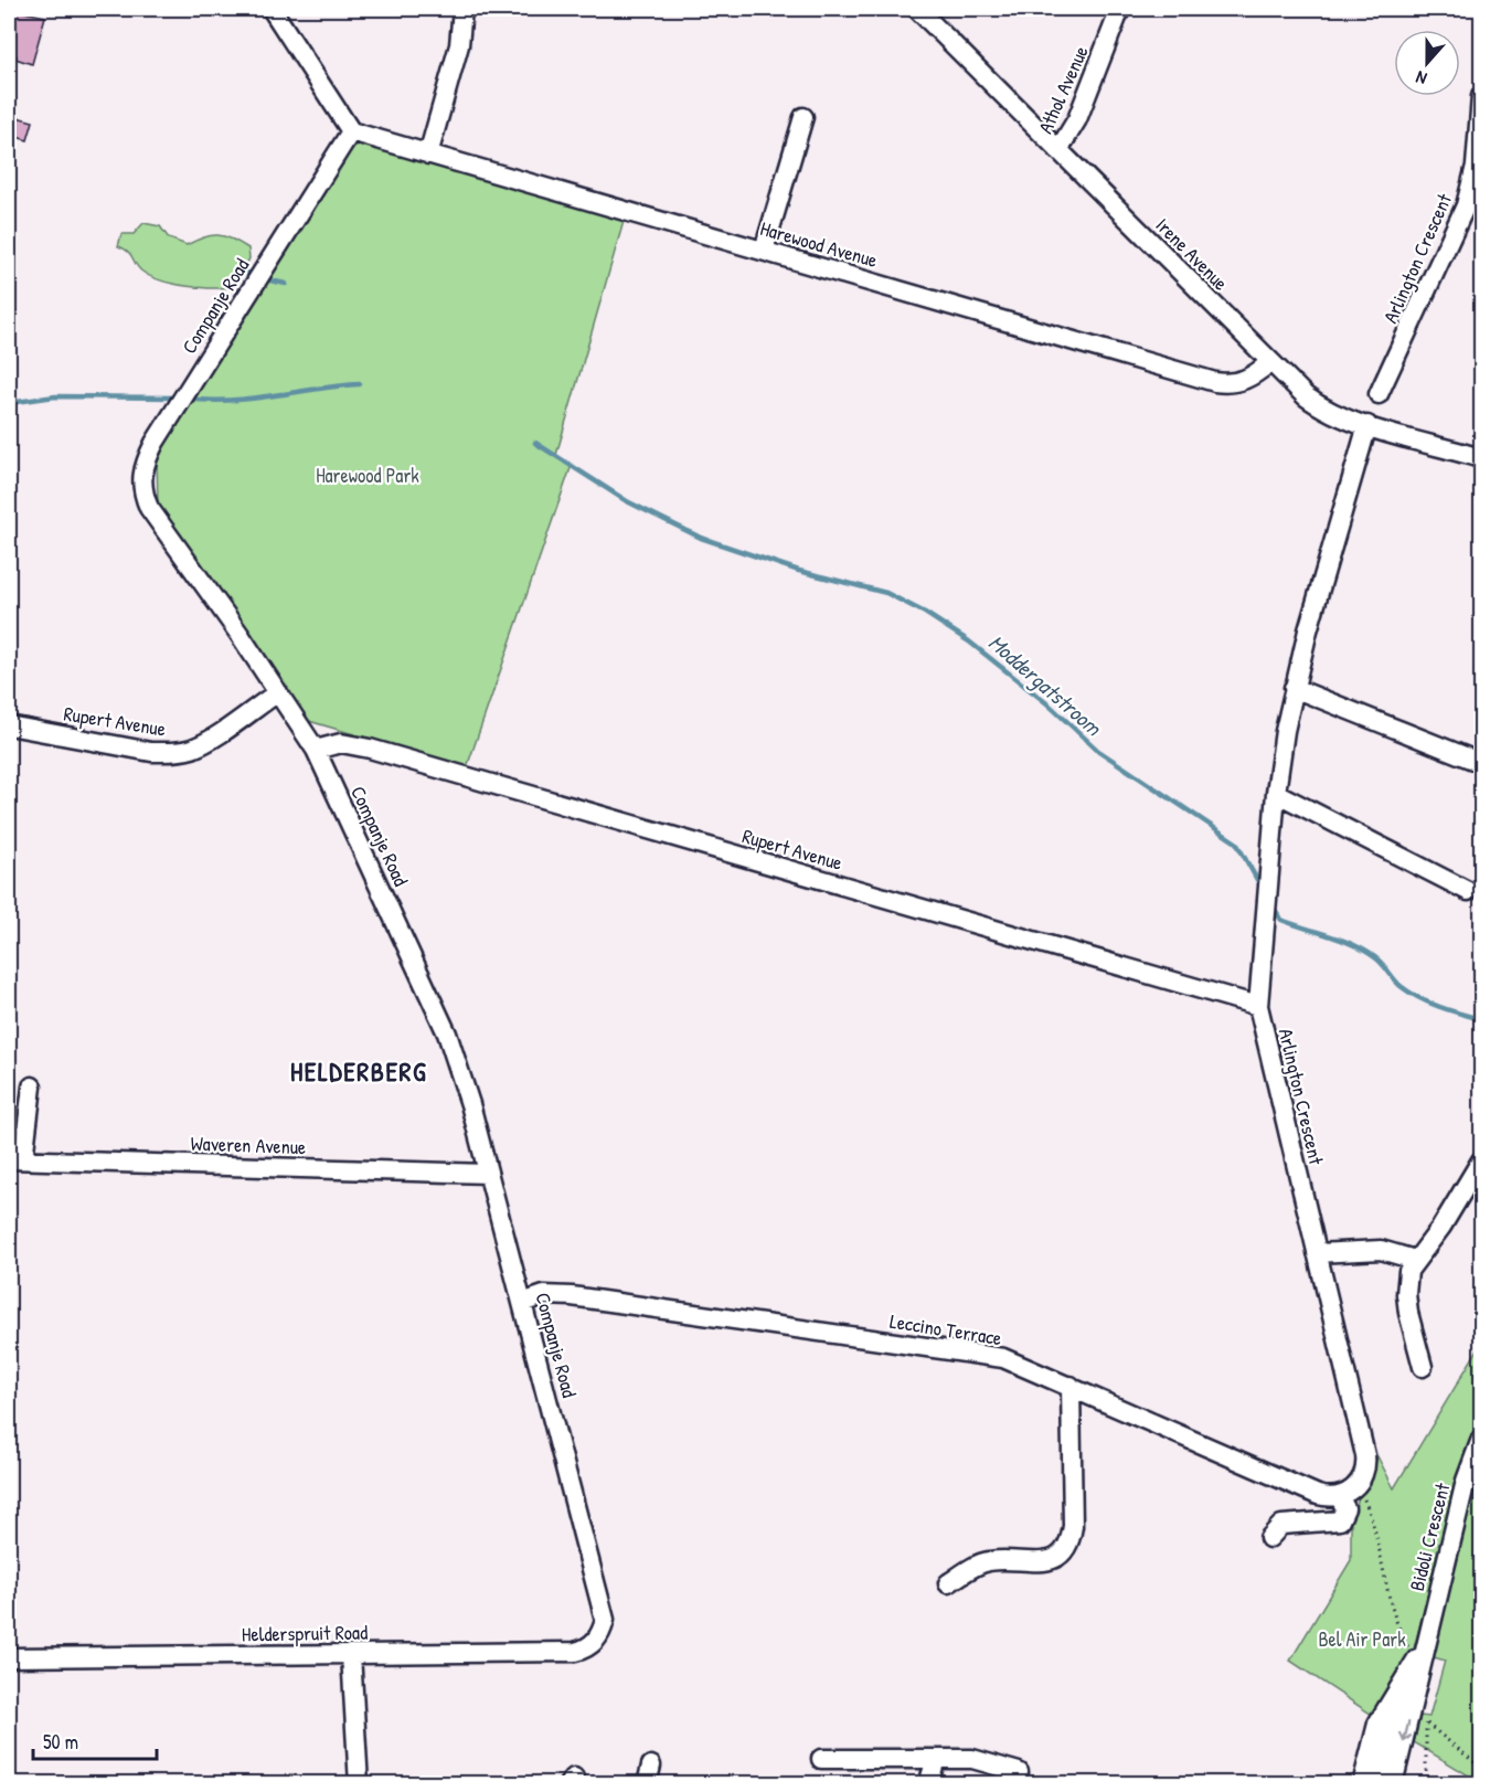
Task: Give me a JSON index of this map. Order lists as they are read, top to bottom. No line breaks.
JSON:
{"streets":{"street":["Athol Avenue","Harewood Avenue","Irene Avenue","Arlington Crescent","Companje Road","Rupert Avenue","Waveren Avenue","Leccino Terrace","Bidoli Crescent","Helderspruit Road"]},"crossings":[["Athol Avenue","Irene Avenue"],["Harewood Avenue","Irene Avenue"],["Harewood Avenue","Companje Road"],["Irene Avenue","Arlington Crescent"],["Arlington Crescent","Rupert Avenue"],["Companje Road","Rupert Avenue"],["Companje Road","Waveren Avenue"],["Companje Road","Leccino Terrace"],["Companje Road","Helderspruit Road"]],"districts":["HELDERBERG"],"water":["Moddergatstroom"],"parks":["Harewood Park","Bel Air Park"],"scale_bar":"50 m","north":"bottom"}
